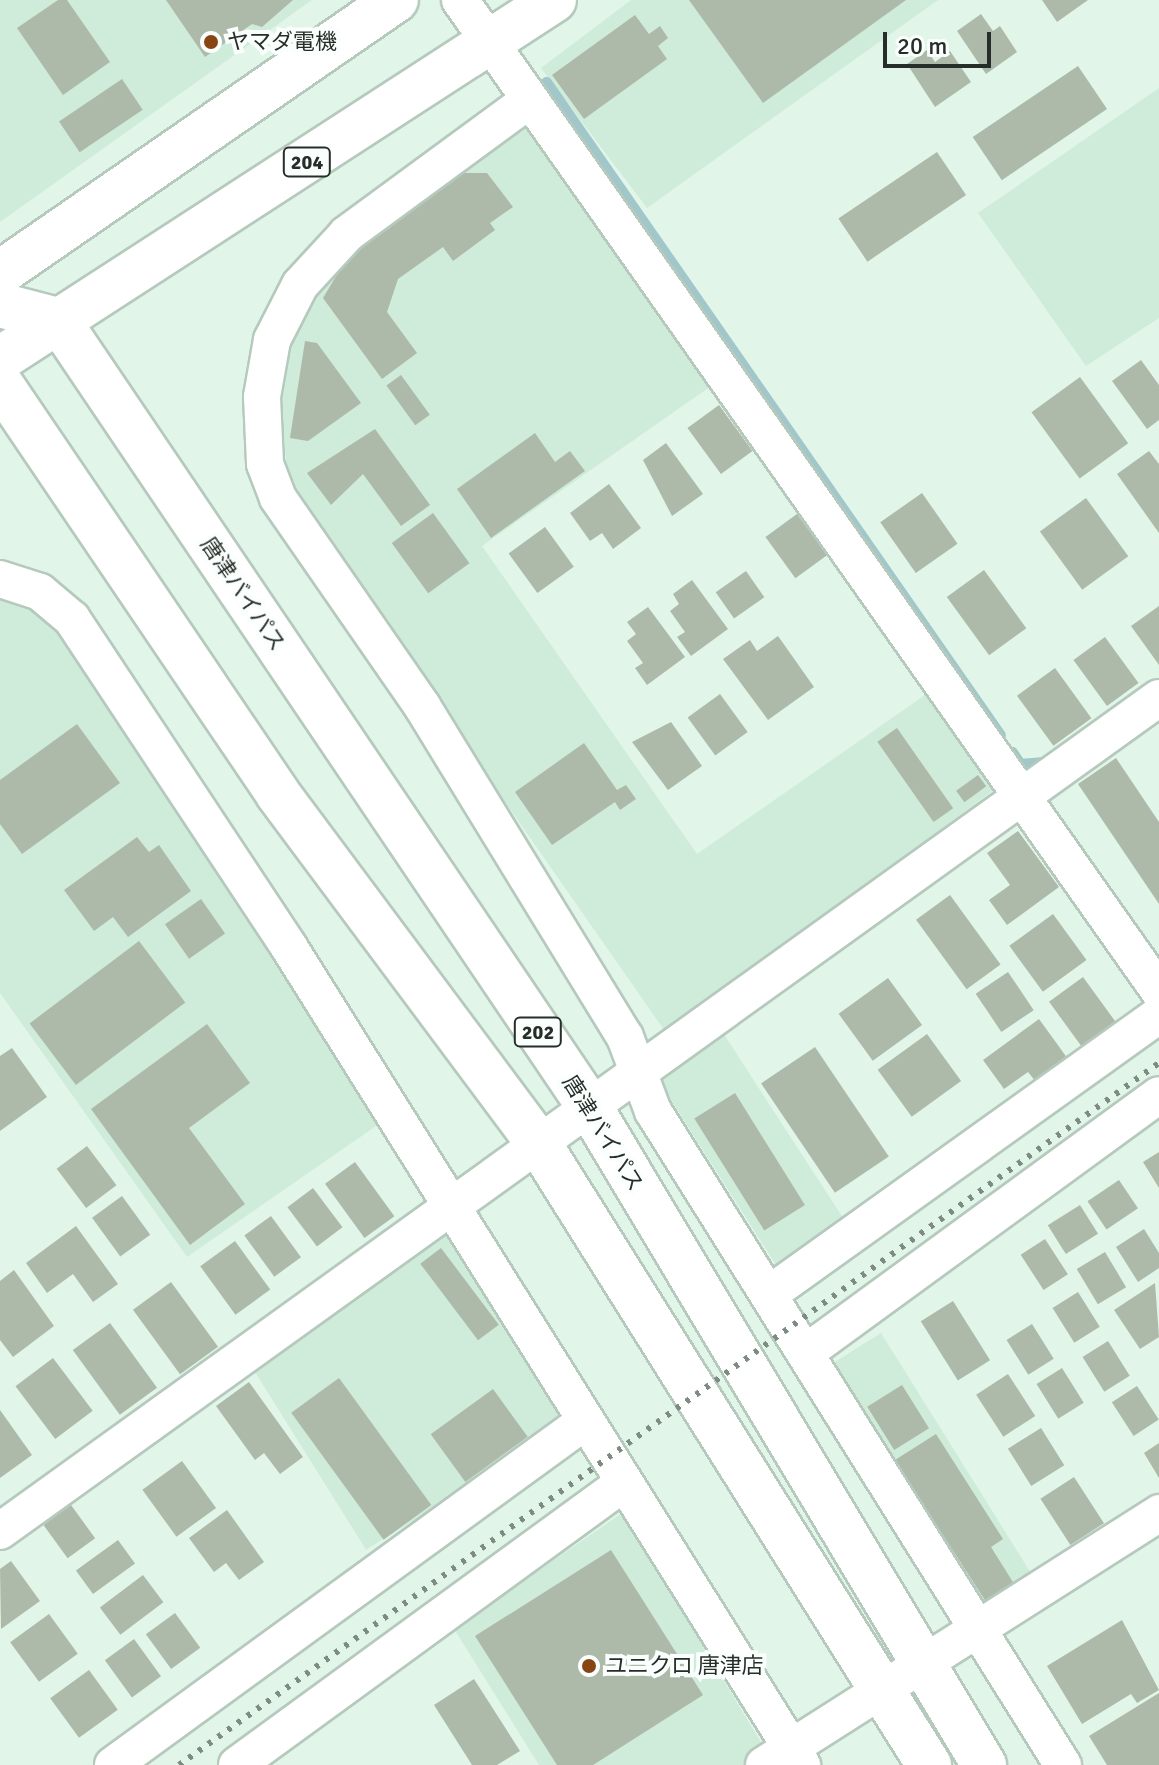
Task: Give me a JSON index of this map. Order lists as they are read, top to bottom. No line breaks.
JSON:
{"streets":{"highway":["204","唐津バイパス","202"]},"crossings":[["204","唐津バイパス"]],"places":["ヤマダ電機","ユニクロ 唐津店"],"scale_bar":"20 m"}
